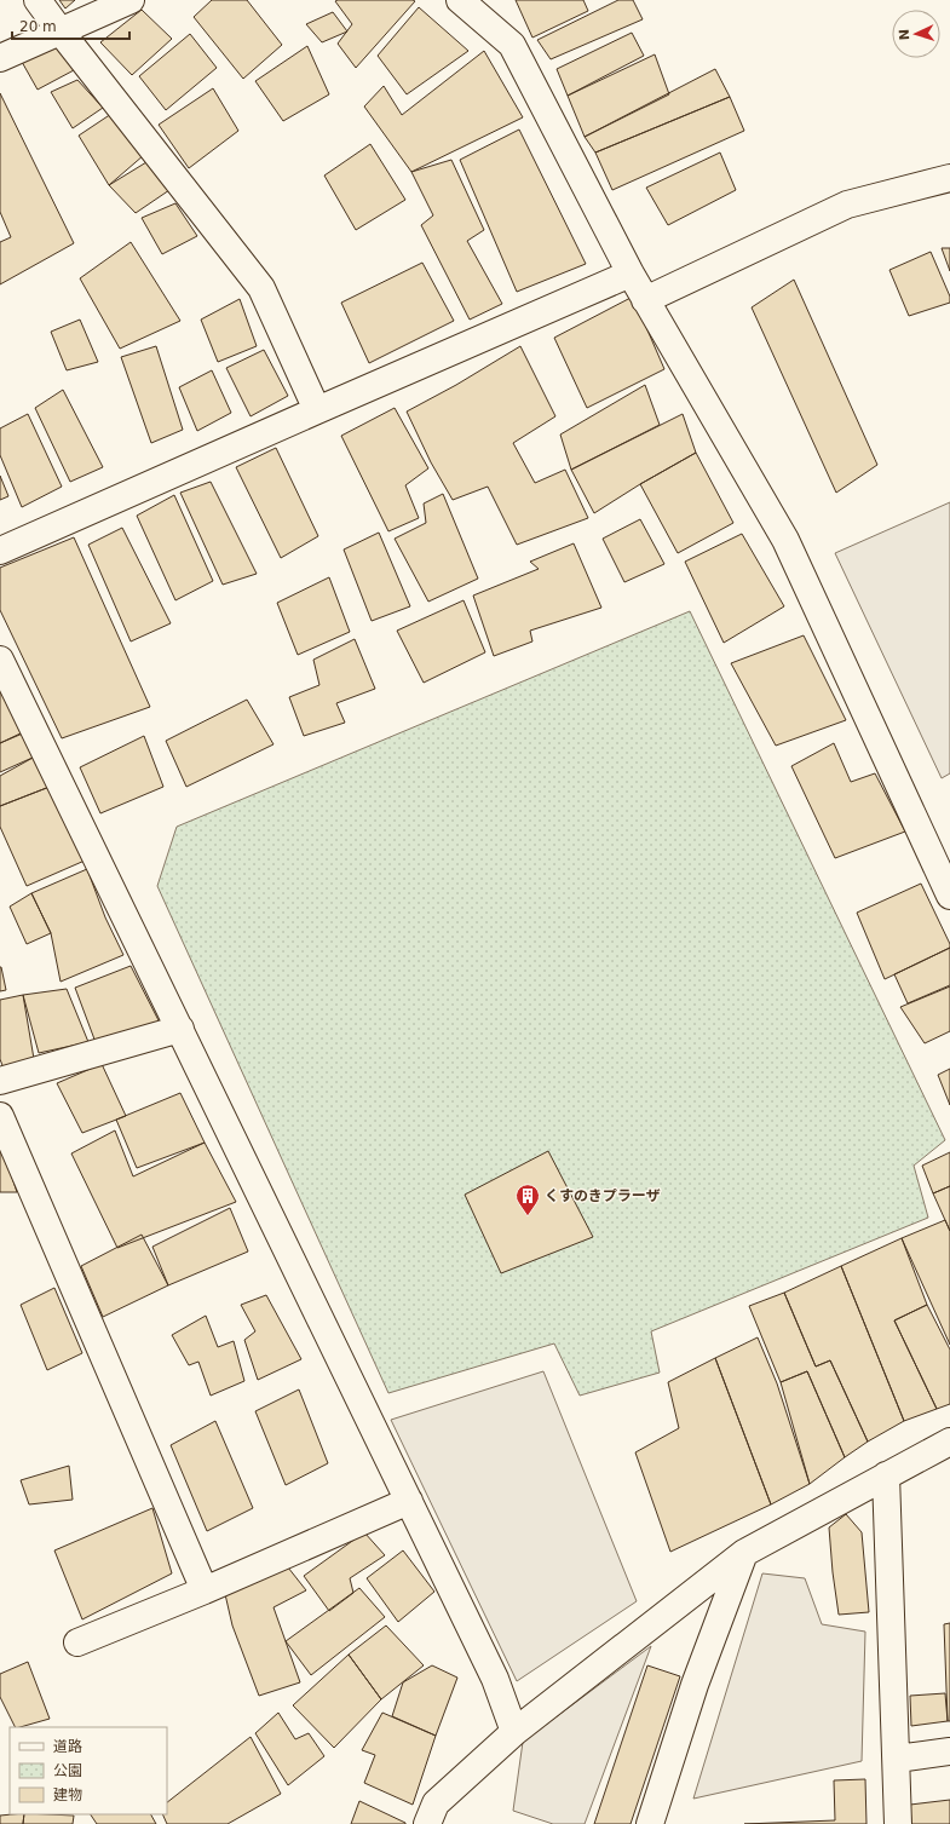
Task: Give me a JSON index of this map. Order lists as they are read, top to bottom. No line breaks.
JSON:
{"places":{"building":["くすのきプラーザ"]},"legend":["道路","公園","建物"],"scale_bar":"20 m","north":"left"}
